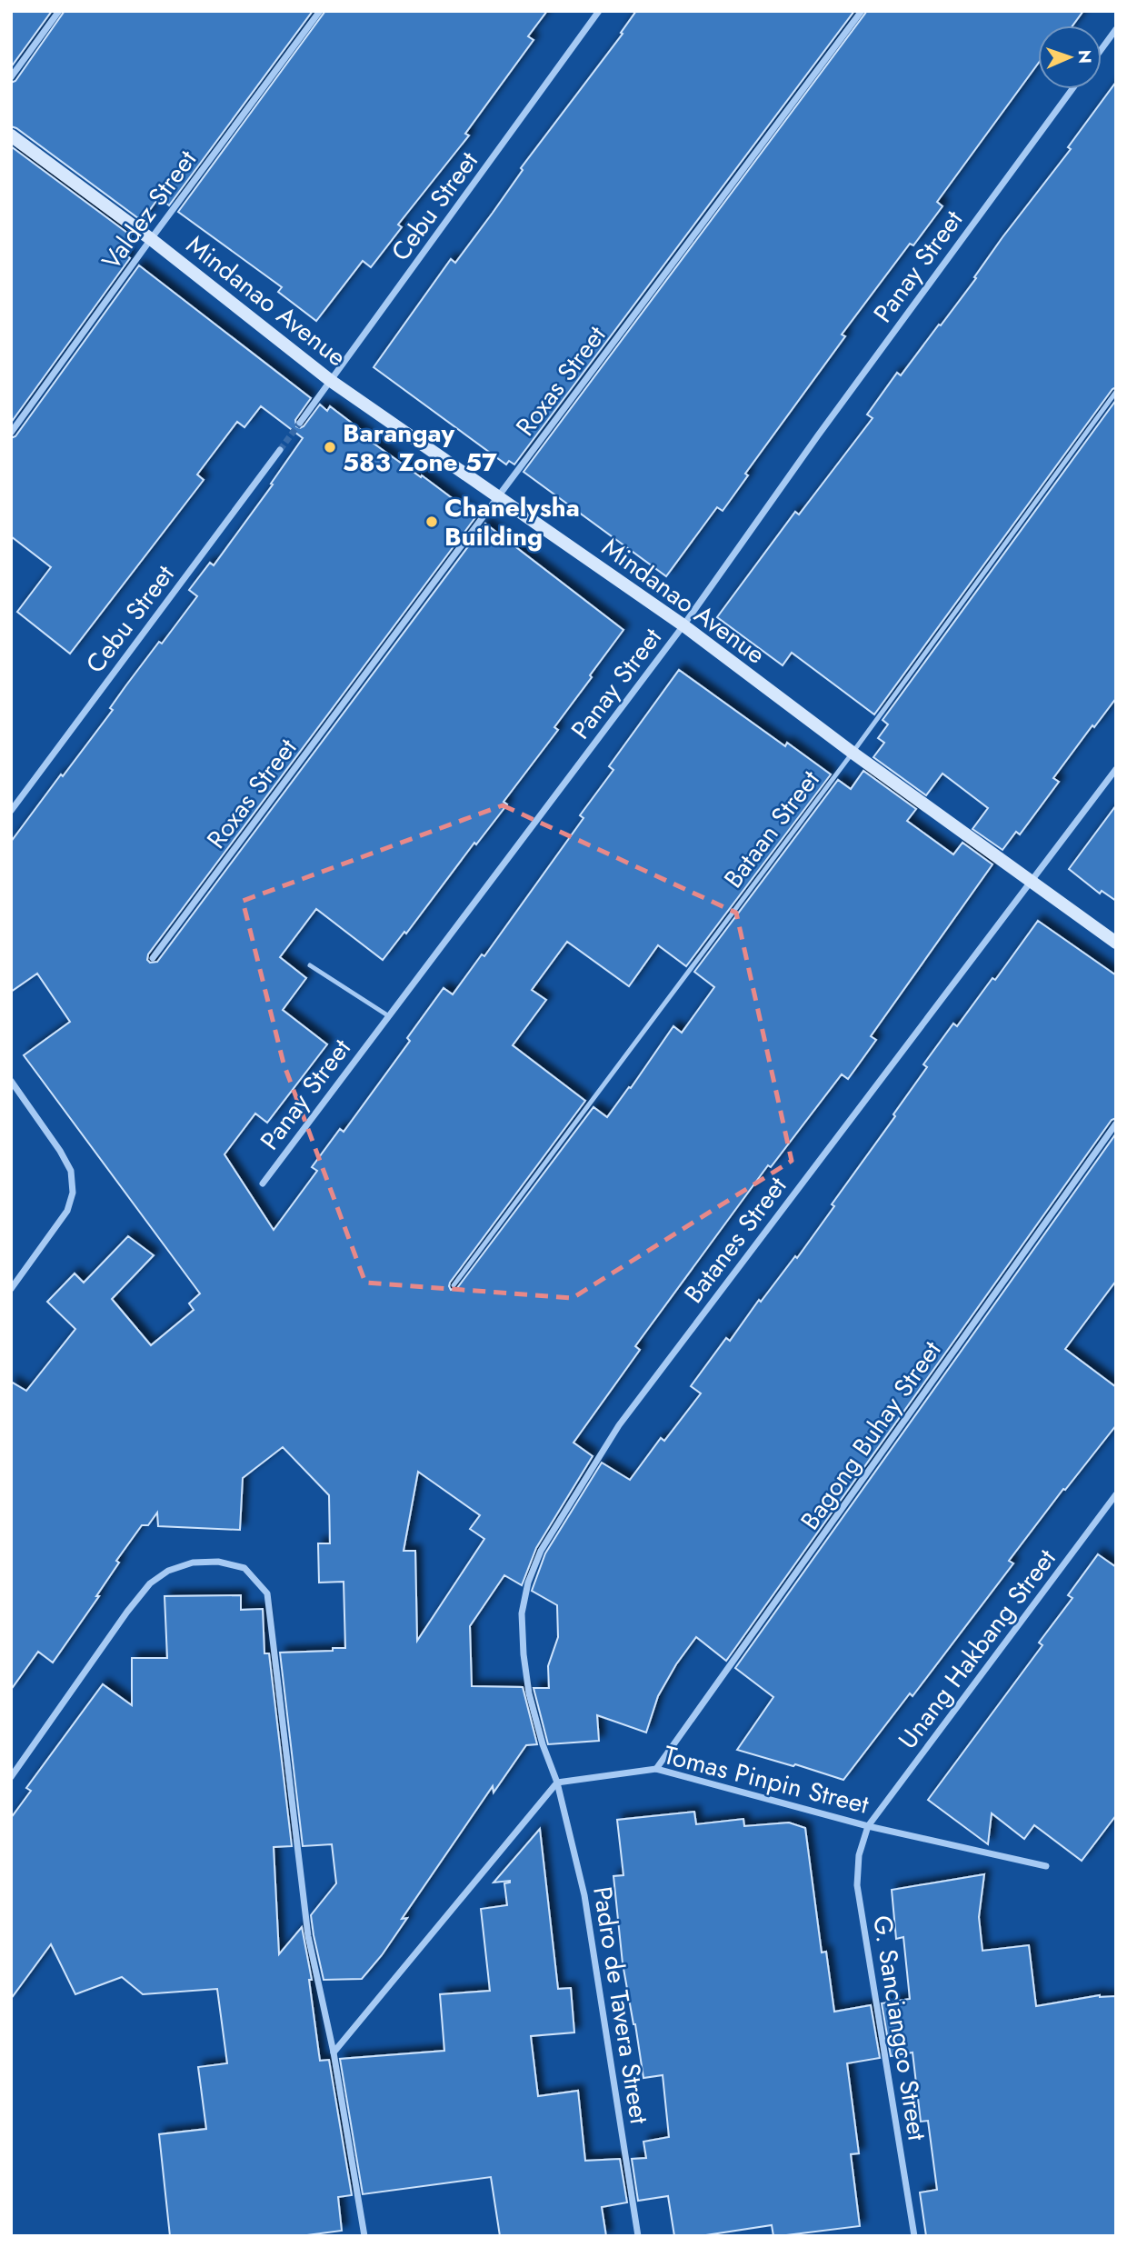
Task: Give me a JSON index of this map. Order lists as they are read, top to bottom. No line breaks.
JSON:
{"streets":{"street":["Cebu Street","Valdez Street","Panay Street","Mindanao Avenue","Roxas Street","Batanes Street","Bagong Buhay Street","Unang Hakbang Street","Tomas Pinpin Street","Padro de Tavera Street","G. Sanciangco Street"],"lane":["Bataan Street"]},"crossings":[["Cebu Street","Mindanao Avenue"],["Valdez Street","Mindanao Avenue"],["Panay Street","Mindanao Avenue"],["Mindanao Avenue","Roxas Street"],["Mindanao Avenue","Bataan Street"],["Mindanao Avenue","Batanes Street"],["Batanes Street","Tomas Pinpin Street"],["Batanes Street","Padro de Tavera Street"],["Bagong Buhay Street","Tomas Pinpin Street"],["Unang Hakbang Street","Tomas Pinpin Street"],["Unang Hakbang Street","G. Sanciangco Street"],["Tomas Pinpin Street","Padro de Tavera Street"],["Tomas Pinpin Street","G. Sanciangco Street"]],"places":["Barangay 583 Zone 57","Chanelysha Building"],"north":"right"}
